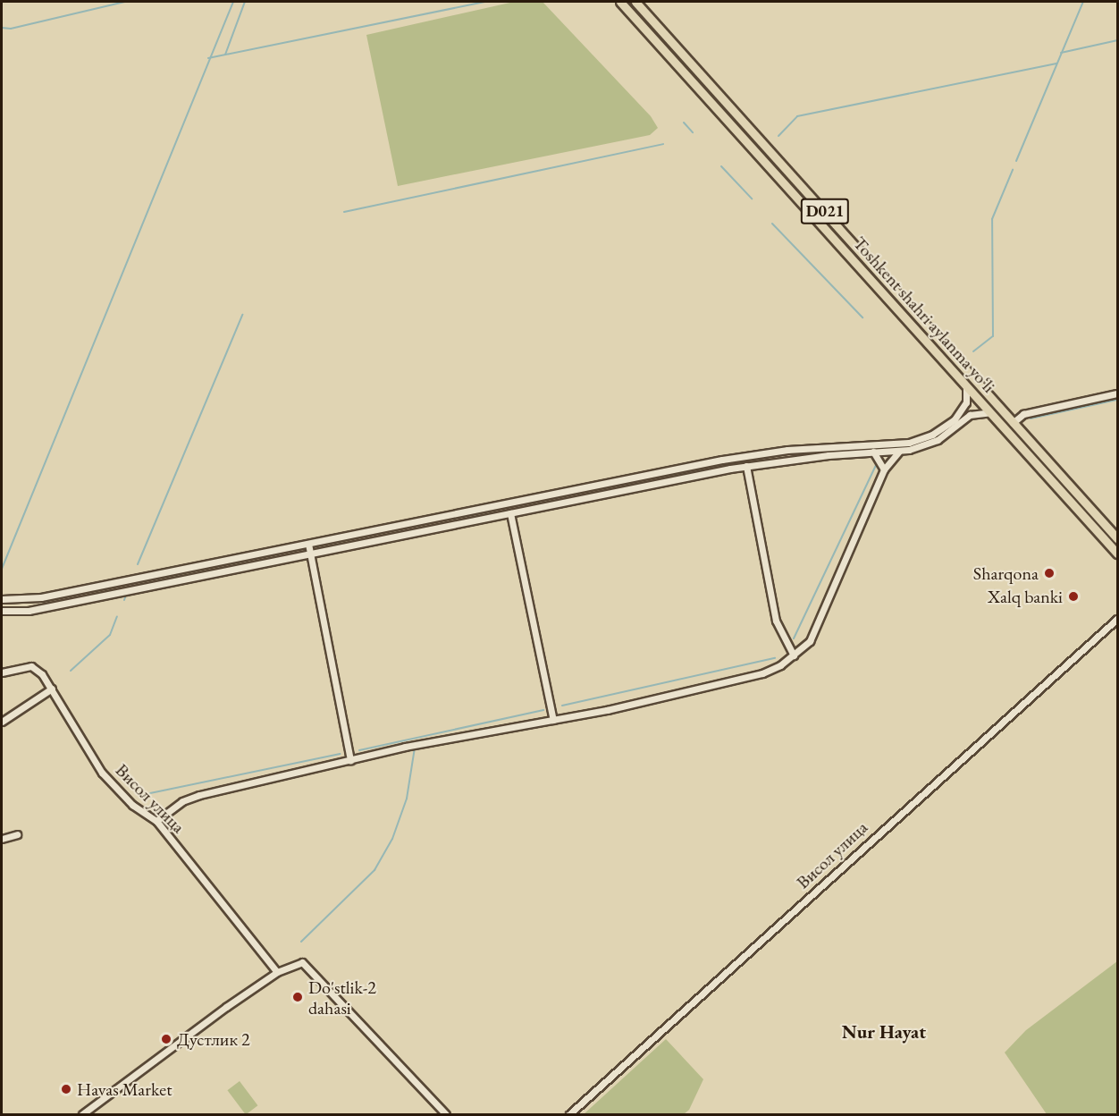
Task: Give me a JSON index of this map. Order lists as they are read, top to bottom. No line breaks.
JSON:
{"streets":{"highway":["D021","Toshkent shahri aylanma yoʻli"],"street":["Висол улица"]},"districts":["Nur Hayat"],"places":["Sharqona","Xalq banki","Do'stlik-2 dahasi","Дустлик 2","Havas Market"]}
